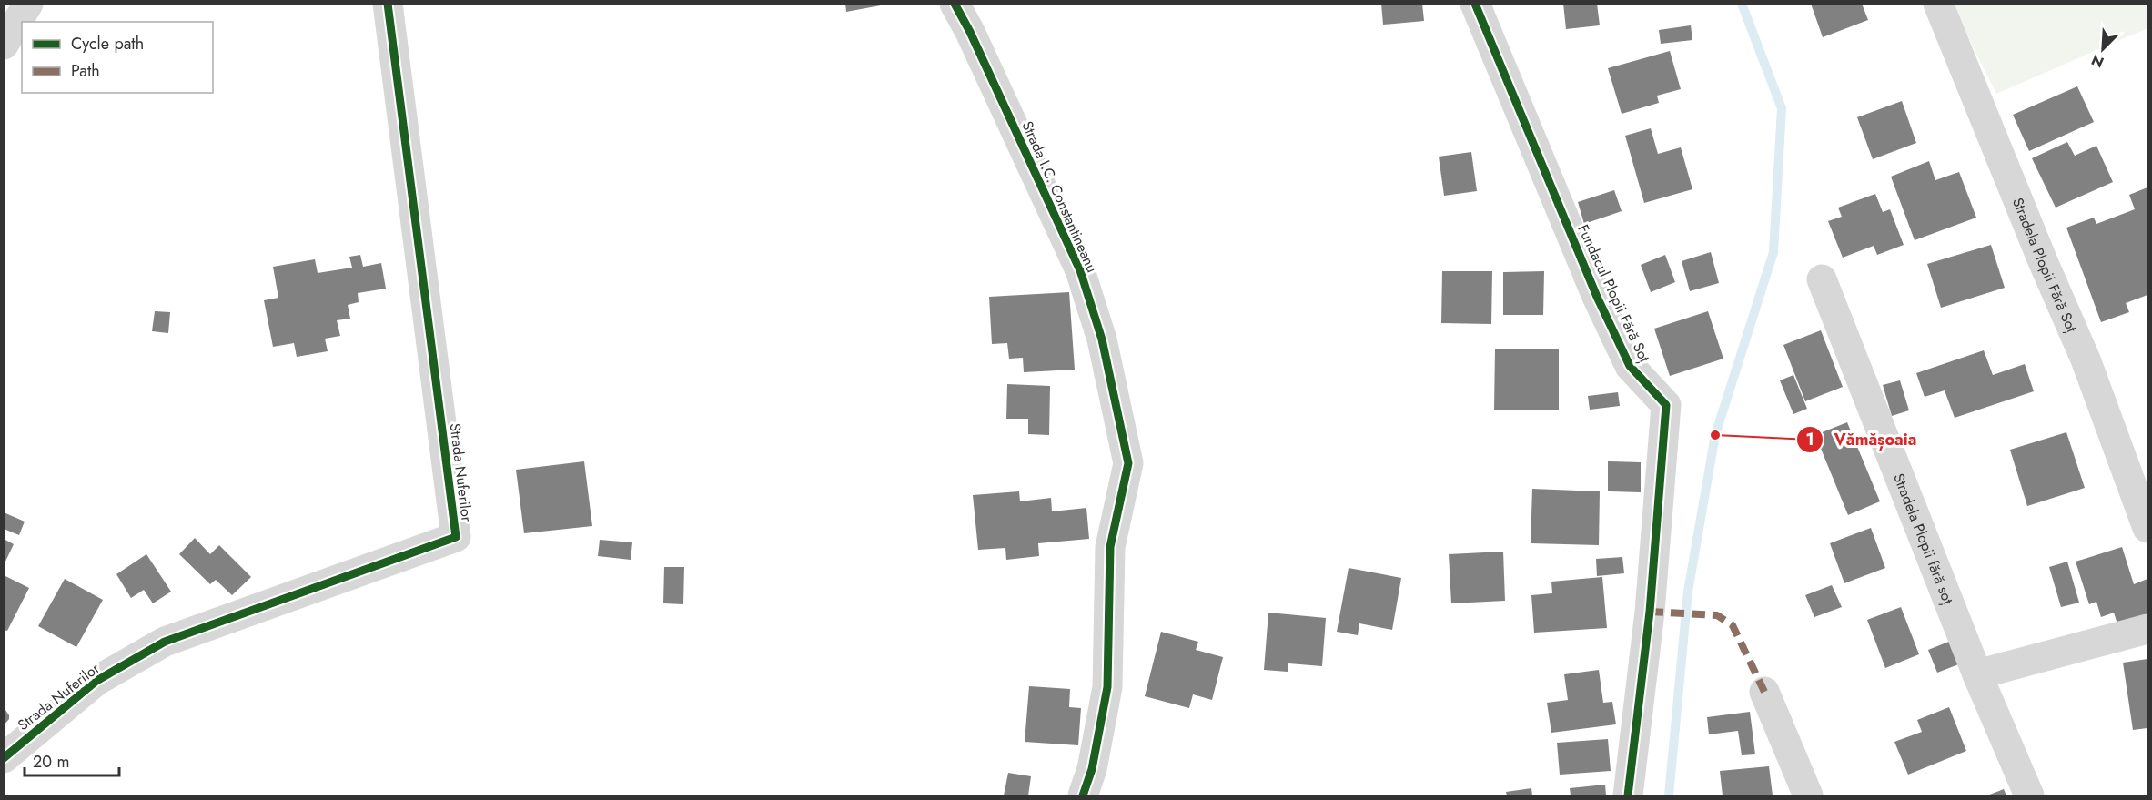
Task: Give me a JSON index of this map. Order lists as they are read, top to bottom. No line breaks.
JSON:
{"streets":{"street":["Strada I.C. Constantineanu","Stradela Plopii Fără Soț","Fundacul Plopii Fără Soț","Strada Nuferilor","Stradela Plopii fără soț"]},"places":["Vămășoaia"],"legend":["Cycle path","Path"],"scale_bar":"20 m","north":"bottom left"}
